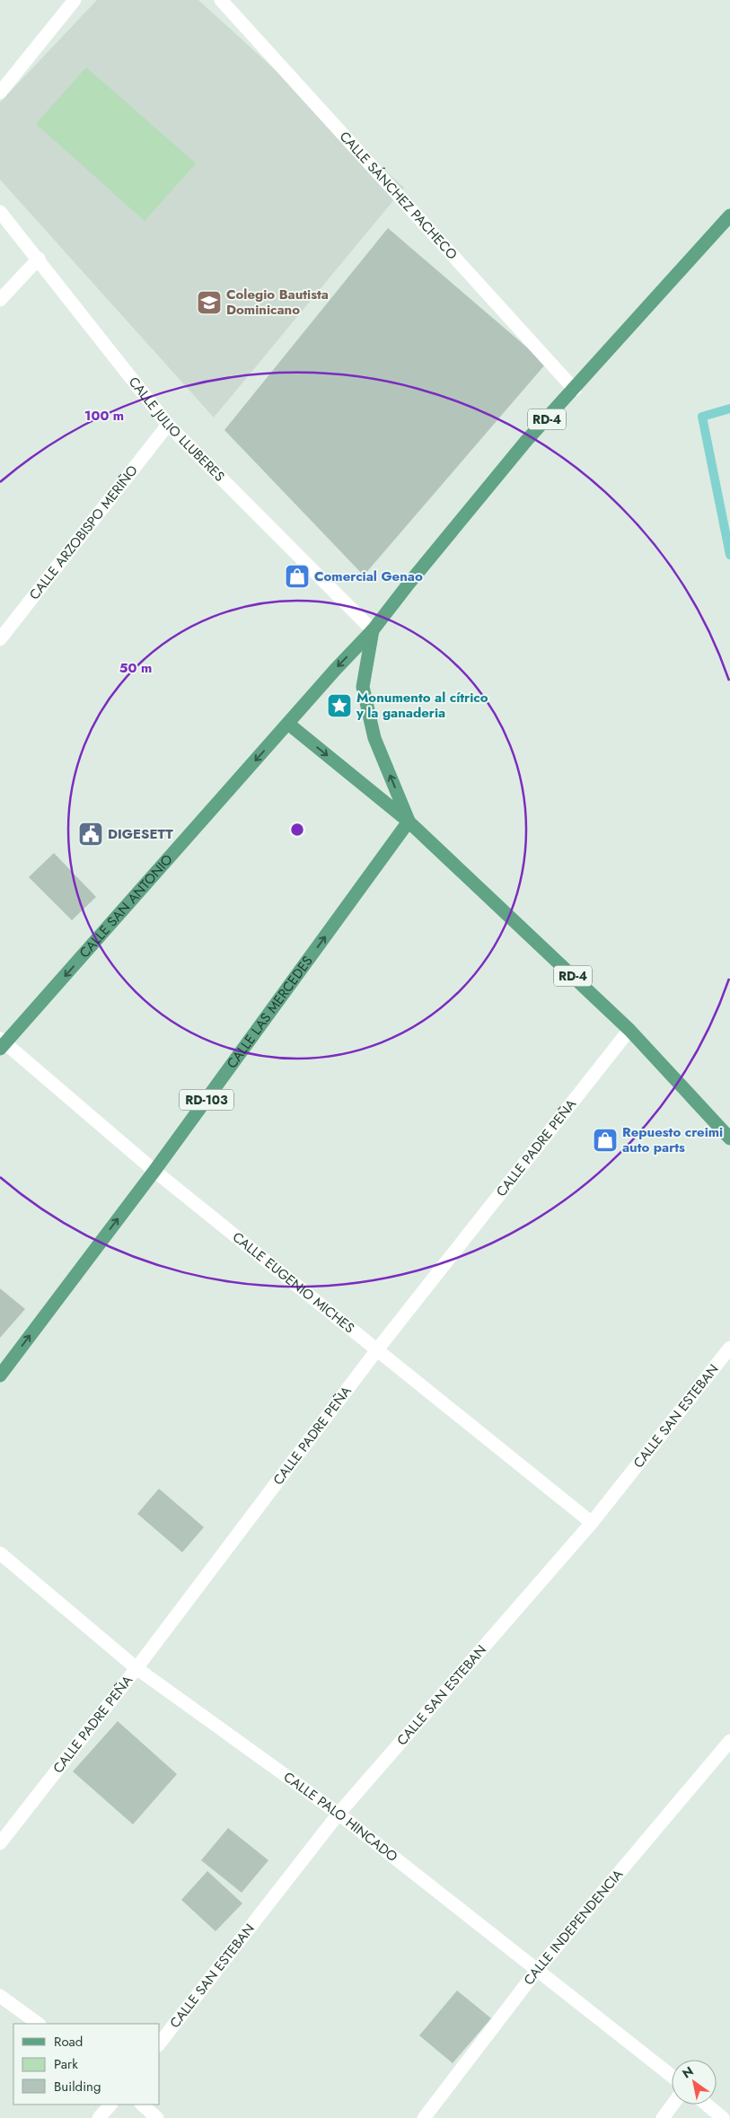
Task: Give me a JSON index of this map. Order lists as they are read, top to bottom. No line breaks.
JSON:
{"streets":{"main road":["RD-4","CALLE SAN ANTONIO","CALLE LAS MERCEDES","RD-103"],"street":["CALLE SÁNCHEZ PACHECO","CALLE JULIO LLUBERES","CALLE ARZOBISPO MERIÑO","CALLE PADRE PEÑA","CALLE EUGENIO MICHES","CALLE SAN ESTEBAN","CALLE PALO HINCADO","CALLE INDEPENDENCIA"]},"crossings":[["CALLE SÁNCHEZ PACHECO","RD-4"],["RD-4","CALLE JULIO LLUBERES"],["RD-4","CALLE SAN ANTONIO"],["RD-4","CALLE LAS MERCEDES"],["RD-4","CALLE PADRE PEÑA"],["CALLE JULIO LLUBERES","CALLE ARZOBISPO MERIÑO"],["CALLE SAN ANTONIO","CALLE EUGENIO MICHES"],["CALLE LAS MERCEDES","CALLE EUGENIO MICHES"],["CALLE PADRE PEÑA","CALLE EUGENIO MICHES"],["CALLE PADRE PEÑA","CALLE PALO HINCADO"],["CALLE EUGENIO MICHES","CALLE SAN ESTEBAN"],["CALLE SAN ESTEBAN","CALLE PALO HINCADO"],["CALLE PALO HINCADO","CALLE INDEPENDENCIA"]],"one_way":["CALLE SAN ANTONIO","CALLE LAS MERCEDES"],"places":{"school or university":["Colegio Bautista Dominicano"],"shop":["Comercial Genao","Repuesto creimi auto parts"],"place":["Monumento al cítrico y la ganaderia"],"public building":["DIGESETT"]},"legend":["Road","Park","Building"],"north":"top left","rings":["100 m","50 m"]}
